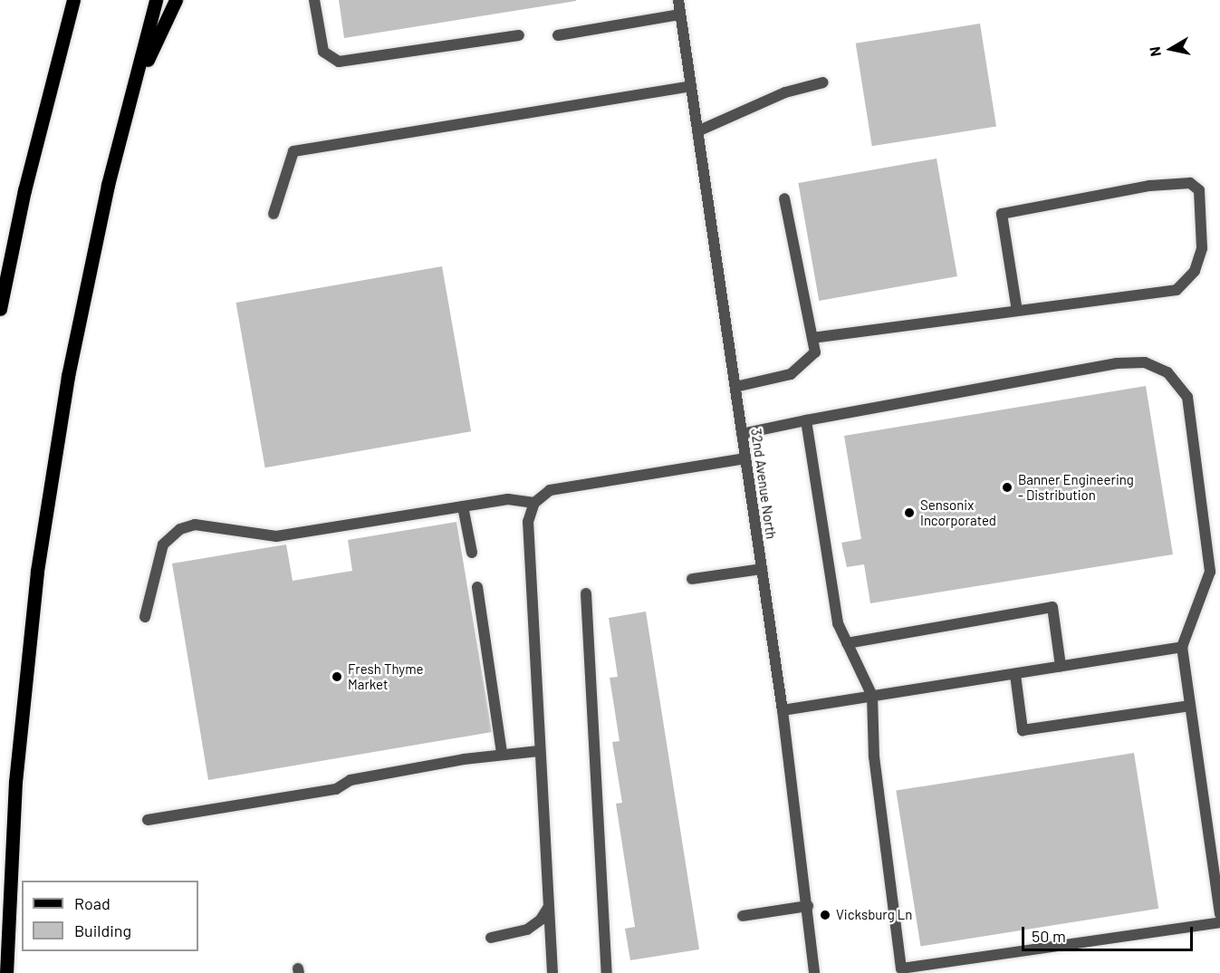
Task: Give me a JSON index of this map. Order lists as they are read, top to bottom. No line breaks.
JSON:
{"streets":{"street":["32nd Avenue North"]},"places":["Banner Engineering - Distribution","Sensonix Incorporated","Fresh Thyme Market","Vicksburg Ln"],"legend":["Road","Building"],"scale_bar":"50 m","north":"left"}
